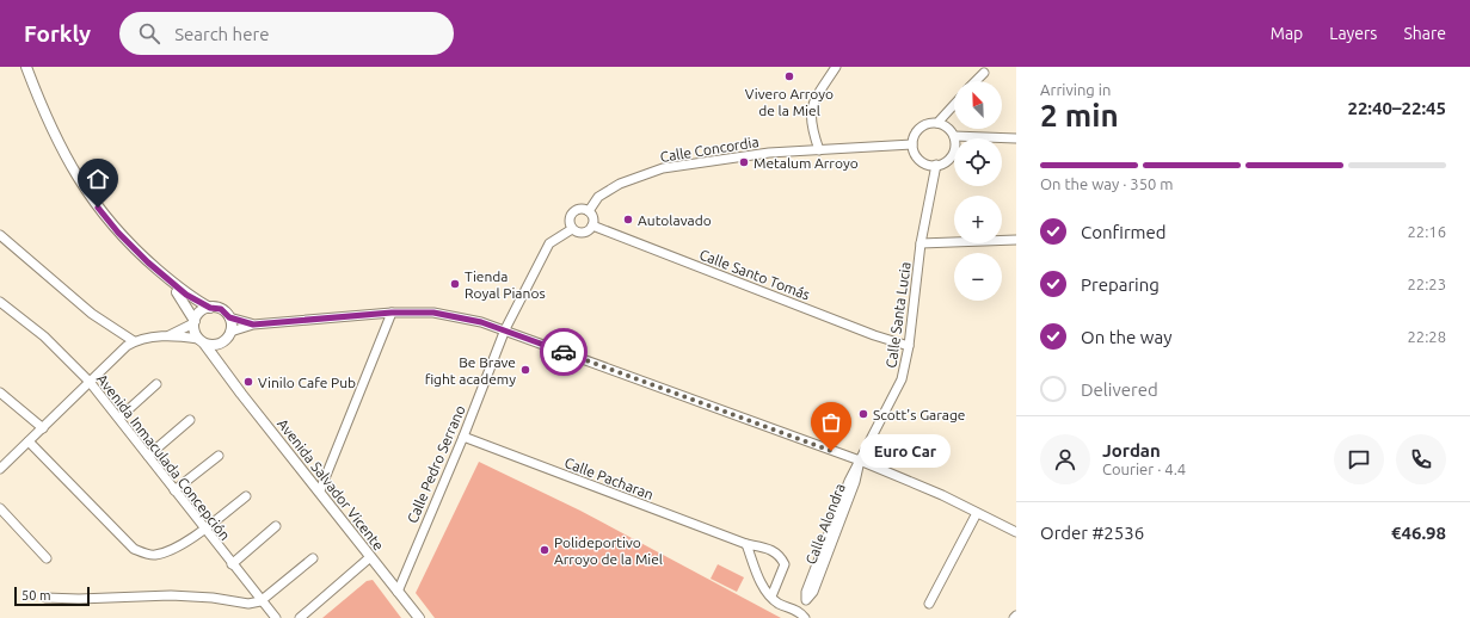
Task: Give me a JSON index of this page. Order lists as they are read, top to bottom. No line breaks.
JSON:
{"streets":{"street":["Calle Concordia","Calle Santo Tomás","Calle Santa Lucia","Avenida Inmaculada Concepción","Calle Pedro Serrano","Calle Pacharan","Avenida Salvador Vicente","Calle Alondra"]},"crossings":[["Calle Concordia","Calle Santo Tomás"],["Calle Concordia","Calle Santa Lucia"],["Calle Concordia","Calle Pedro Serrano"],["Calle Santo Tomás","Calle Santa Lucia"],["Calle Santo Tomás","Calle Pedro Serrano"],["Calle Santa Lucia","Calle Alondra"],["Calle Pedro Serrano","Calle Pacharan"],["Calle Pedro Serrano","Avenida Salvador Vicente"]],"places":["Vivero Arroyo de la Miel","Metalum Arroyo","Autolavado","Tienda Royal Pianos","Be Brave fight academy","Vinilo Cafe Pub","Scott's Garage","Euro Car","Polideportivo Arroyo de la Miel"],"scale_bar":"50 m","north":"top left","page":{"header":"Forkly","search":"Search here","nav":["Map","Layers","Share"],"heading":["2 min","Arriving in","22:40–22:45"],"panel":["Jordan","Courier · 4.4","Order #2536","€46.98"],"map_buttons":["+","−"],"bar":"On the way · 350 m","list":[["Confirmed","22:16"],["Preparing","22:23"],["On the way","22:28"],"Delivered"],"bubble":"Euro Car","scale":"50 m"}}
